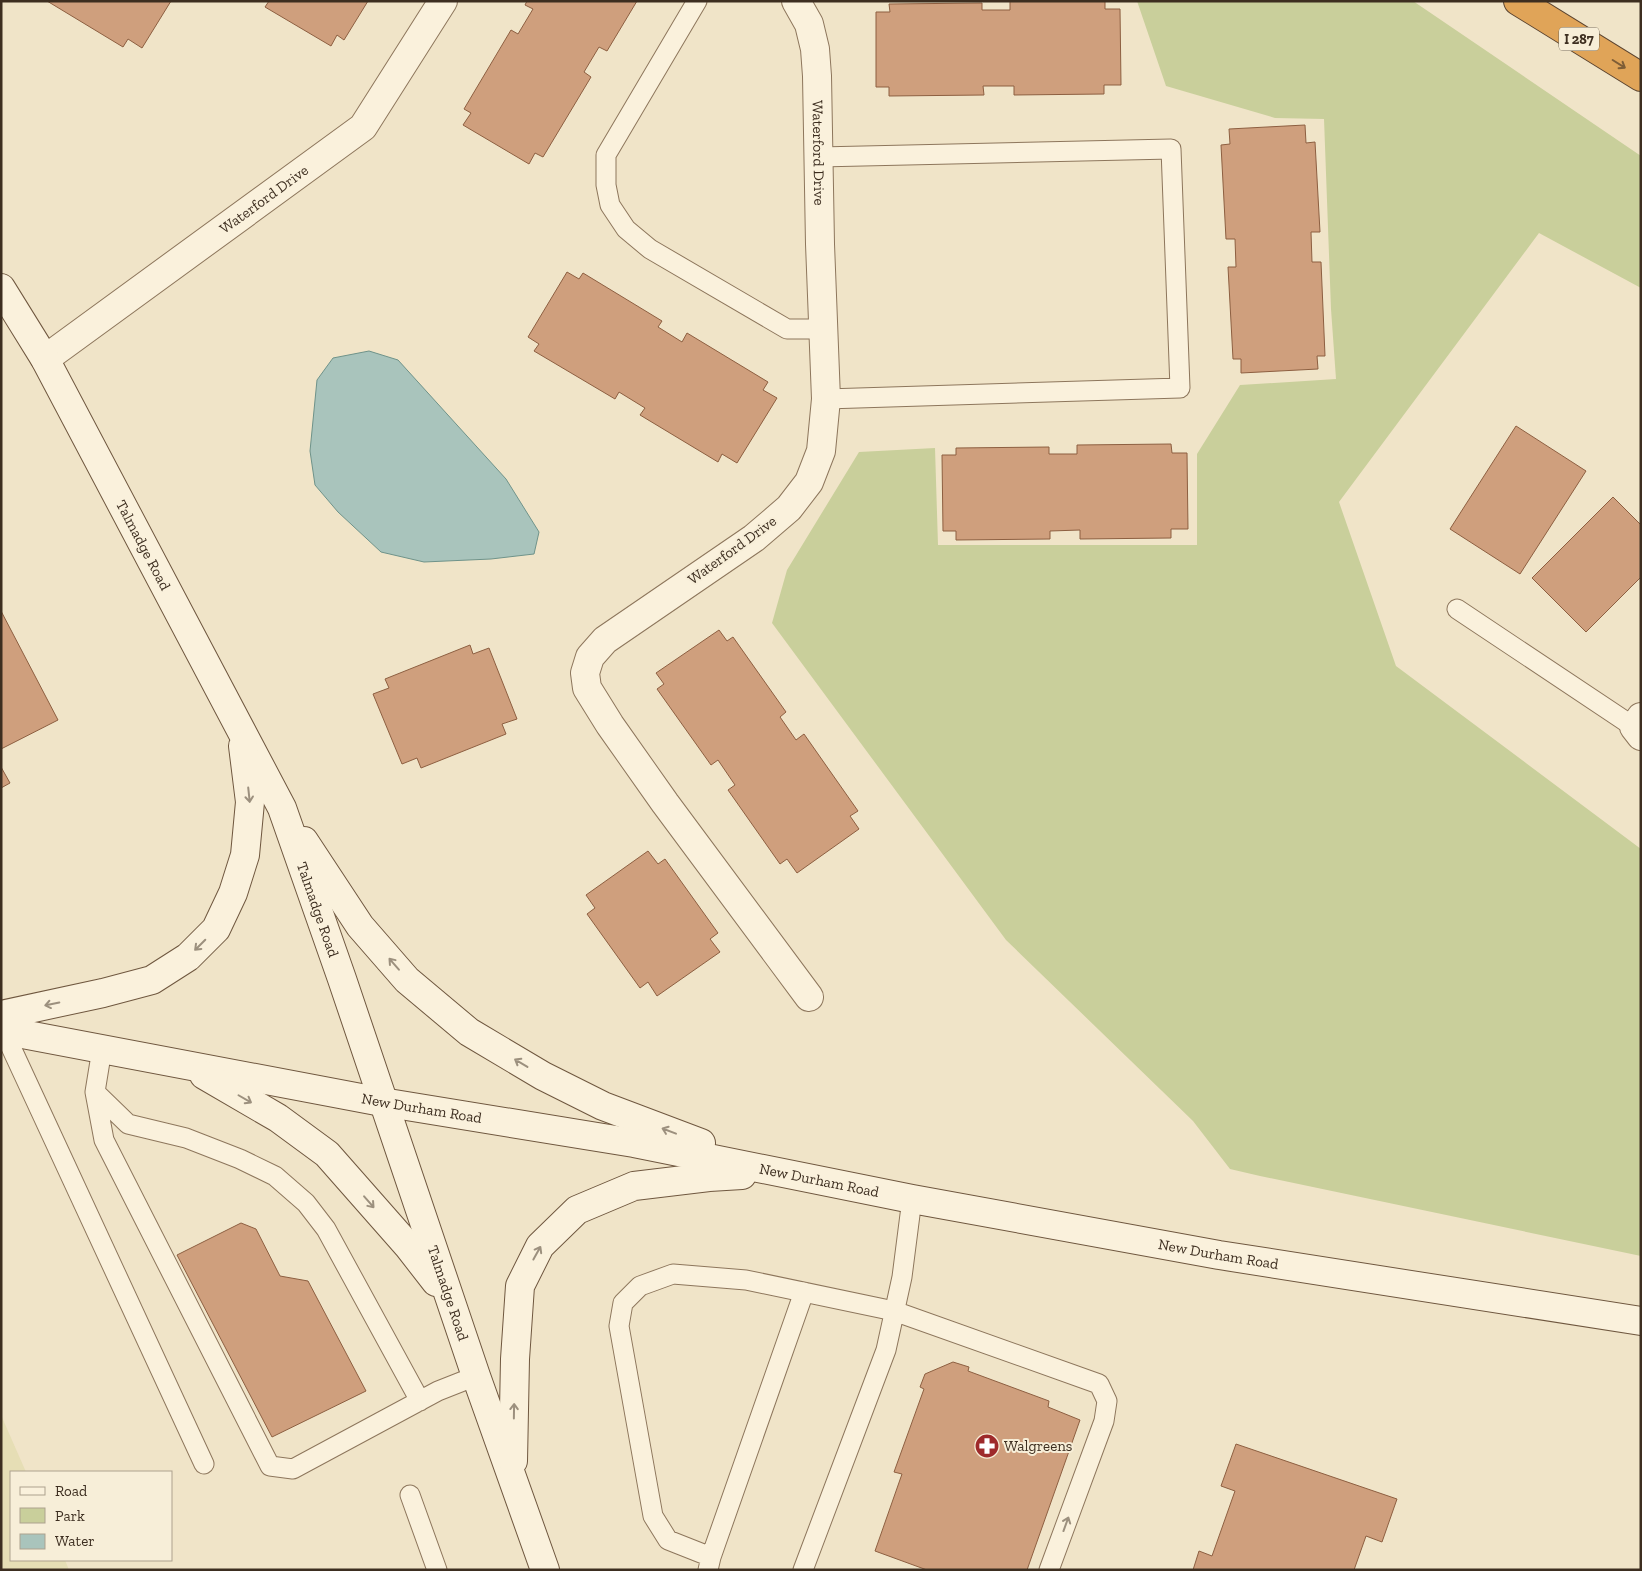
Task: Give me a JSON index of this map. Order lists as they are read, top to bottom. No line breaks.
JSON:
{"streets":{"highway":["I 287"],"street":["Waterford Drive","Talmadge Road","New Durham Road"]},"crossings":[["Waterford Drive","Talmadge Road"],["Talmadge Road","New Durham Road"]],"places":{"pharmacy":["Walgreens"]},"legend":["Road","Park","Water"]}
